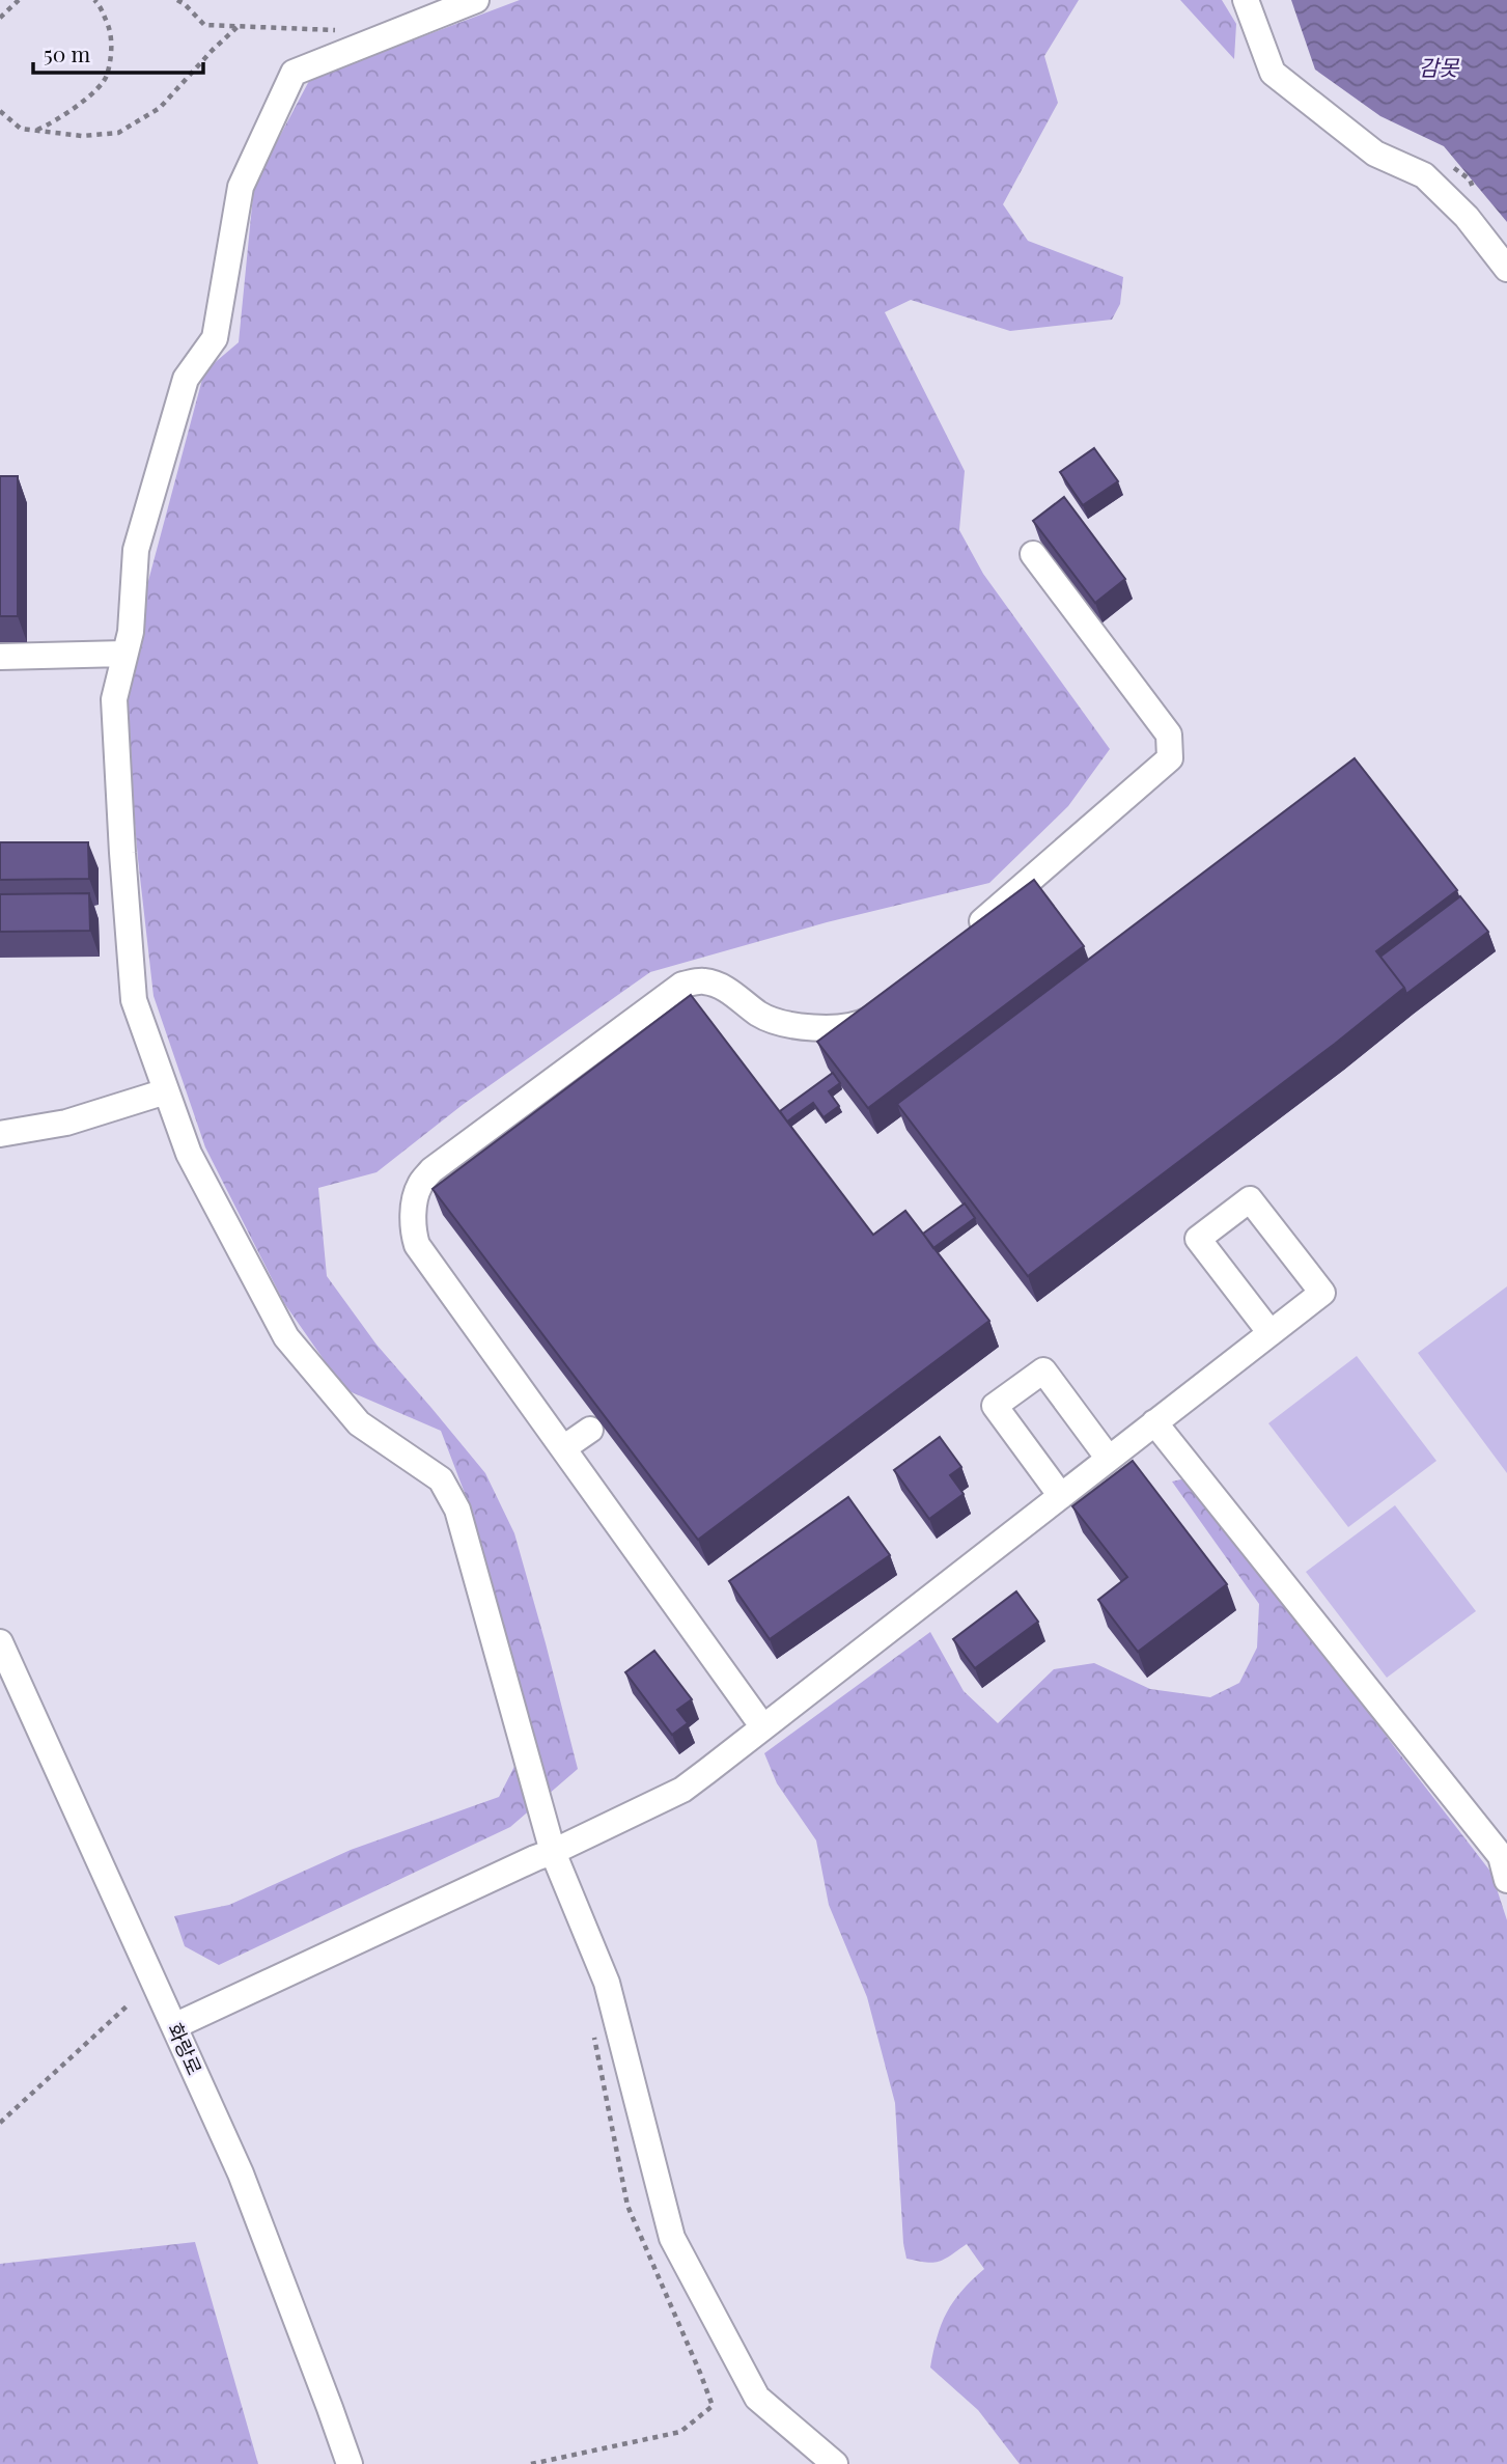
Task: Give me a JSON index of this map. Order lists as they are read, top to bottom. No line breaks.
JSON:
{"streets":{"street":["화랑로"]},"water":["감못"],"scale_bar":"50 m"}
